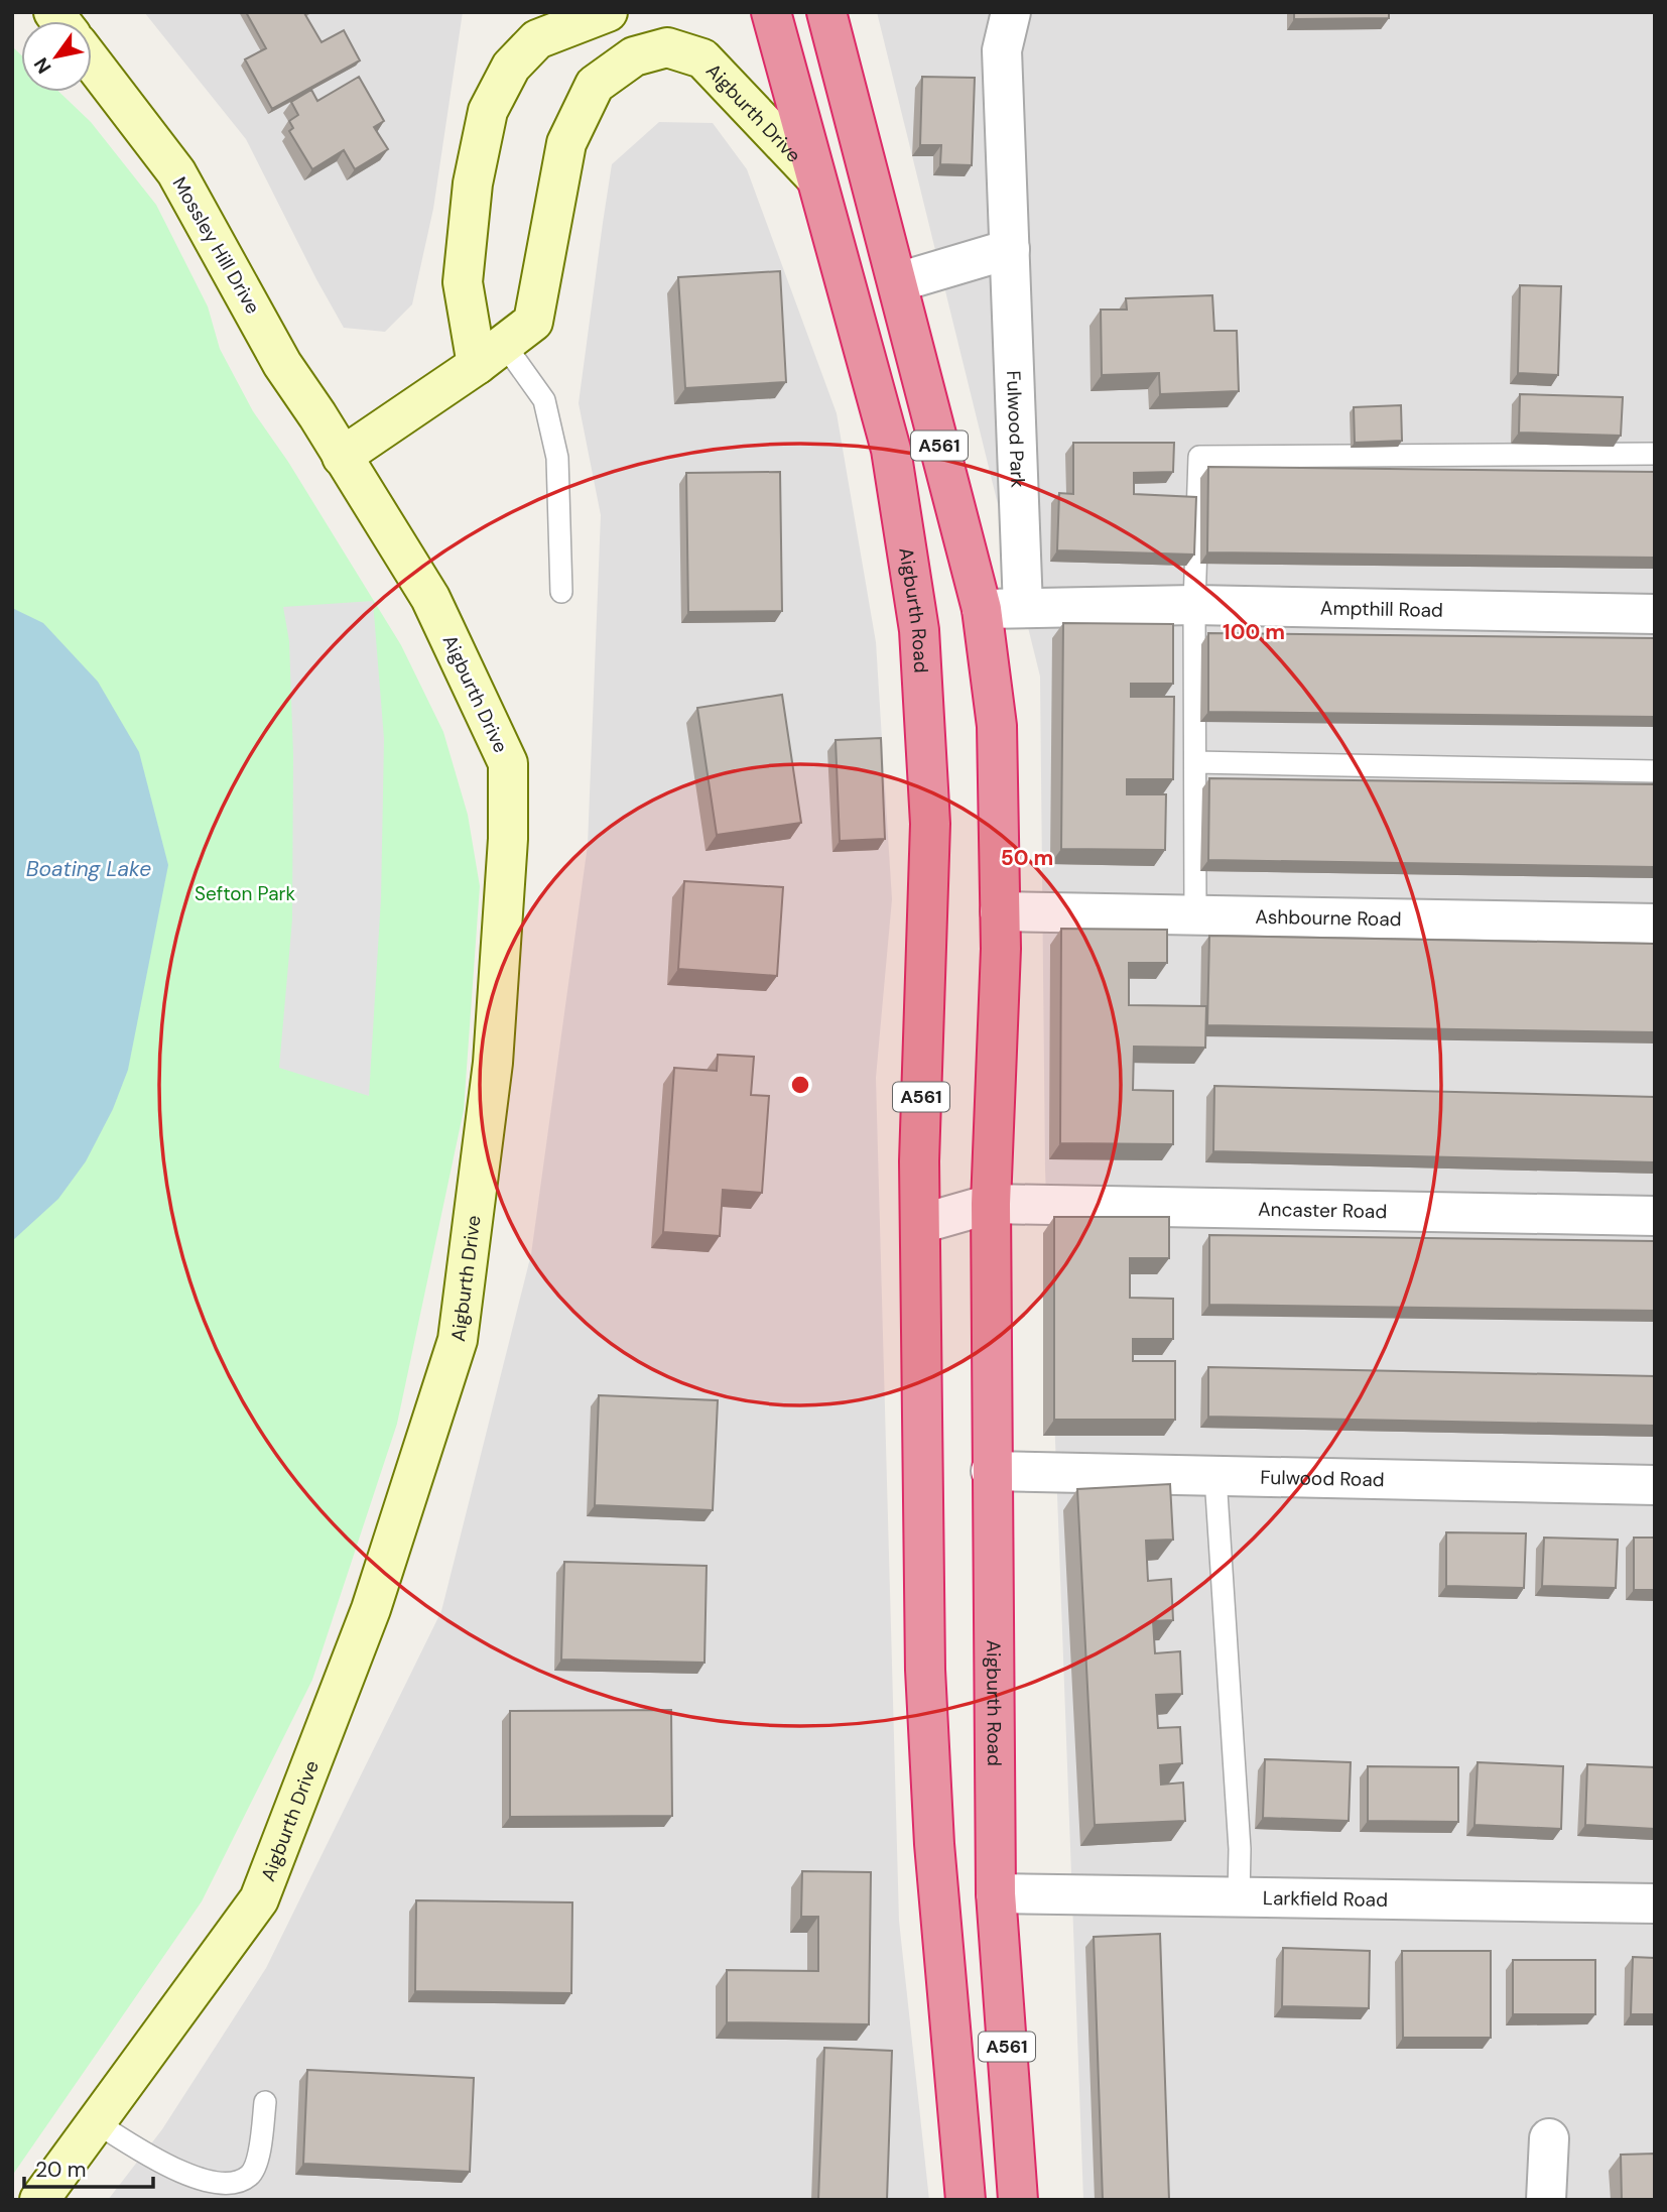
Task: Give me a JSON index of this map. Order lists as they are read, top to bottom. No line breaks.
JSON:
{"streets":{"highway":["A561","Aigburth Road"],"street":["Aigburth Drive","Mossley Hill Drive","Fulwood Park","Ampthill Road","Ashbourne Road","Ancaster Road","Fulwood Road","Larkfield Road"]},"crossings":[["Aigburth Drive","Mossley Hill Drive"],["Aigburth Drive","Aigburth Road"],["Fulwood Park","Ampthill Road"],["Ampthill Road","Aigburth Road"],["Aigburth Road","Ashbourne Road"],["Aigburth Road","Ancaster Road"],["Aigburth Road","Fulwood Road"],["Aigburth Road","Larkfield Road"]],"water":["Boating Lake"],"parks":["Sefton Park"],"scale_bar":"20 m","north":"bottom left","rings":["100 m","50 m"]}
